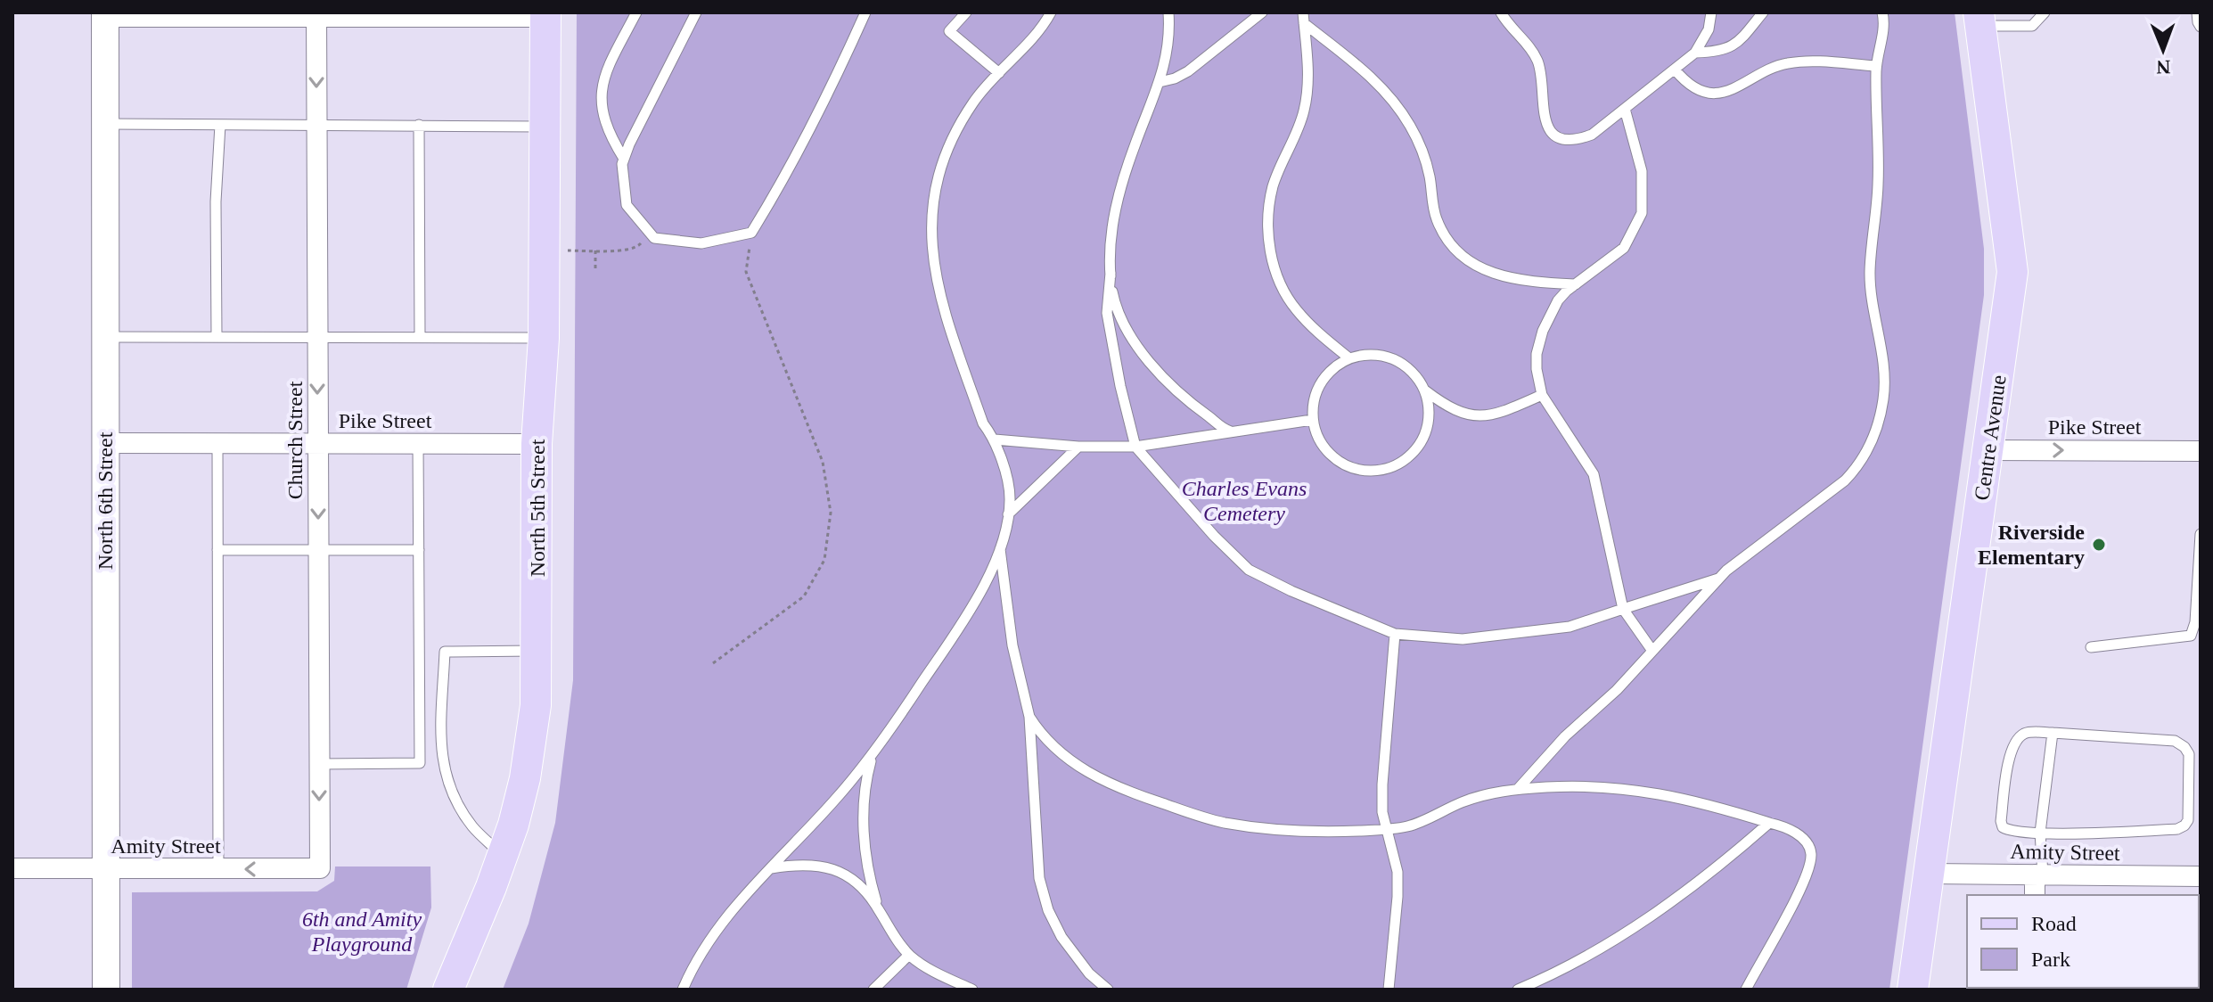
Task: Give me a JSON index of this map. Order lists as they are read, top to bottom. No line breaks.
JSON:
{"streets":{"main road":["Centre Avenue","North 5th Street"],"street":["Pike Street","Church Street","North 6th Street","Amity Street"]},"crossings":[["Pike Street","Centre Avenue"],["Pike Street","Church Street"],["Pike Street","North 6th Street"],["Pike Street","North 5th Street"],["Centre Avenue","Amity Street"],["Church Street","Amity Street"],["North 6th Street","Amity Street"]],"one_way":["Church Street"],"parks":["Charles Evans Cemetery","6th and Amity Playground"],"places":["Riverside Elementary"],"legend":["Road","Park"],"north":"bottom"}
